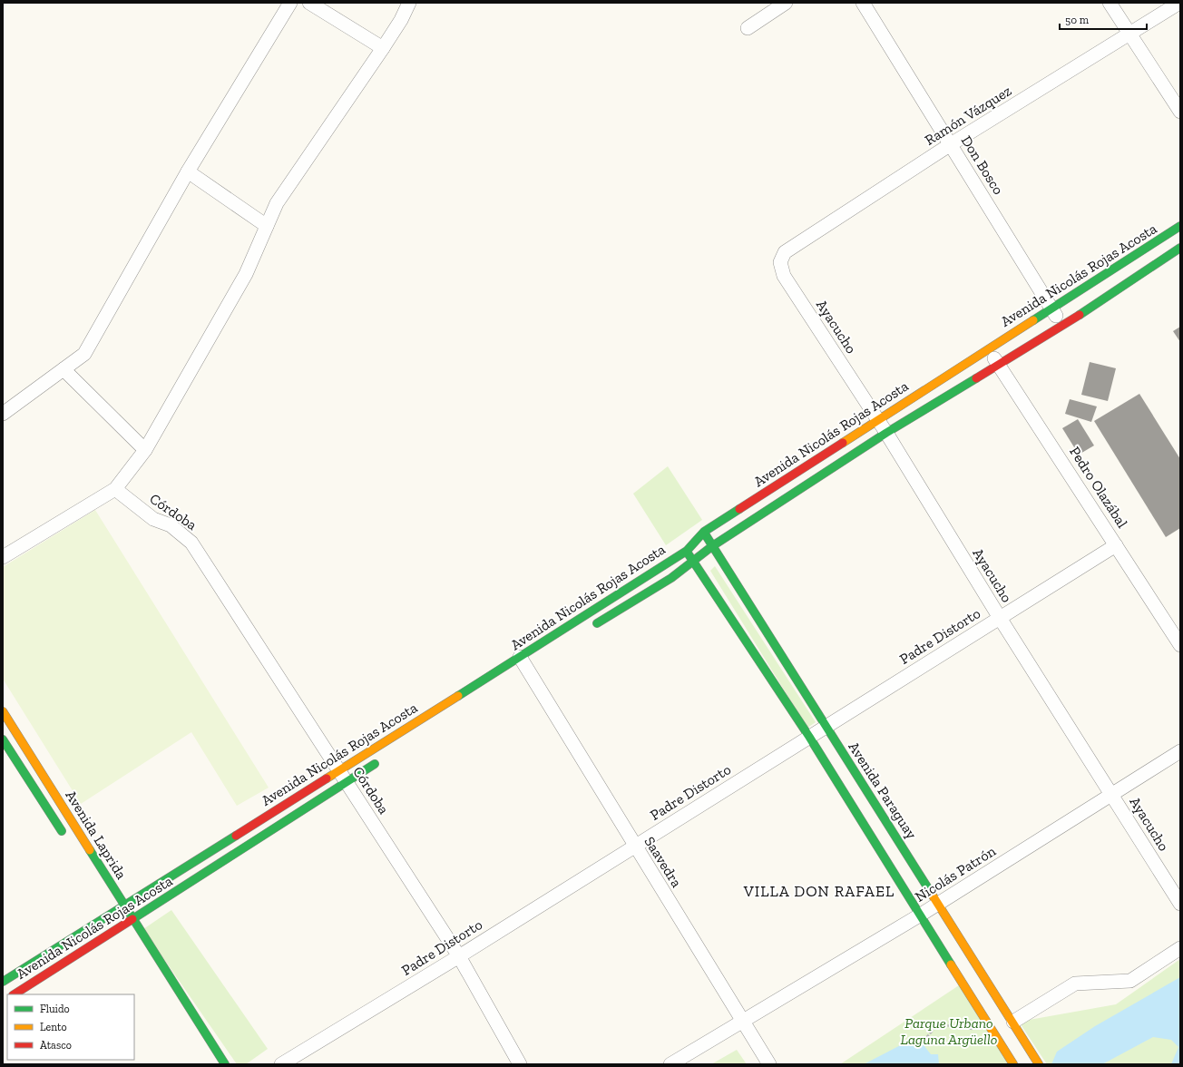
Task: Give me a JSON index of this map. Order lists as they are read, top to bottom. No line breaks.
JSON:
{"streets":{"main road":["Avenida Nicolás Rojas Acosta","Avenida Paraguay","Avenida Laprida"],"street":["Ramón Vázquez","Don Bosco","Ayacucho","Pedro Olazábal","Córdoba","Padre Distorto","Saavedra","Nicolás Patrón"]},"crossings":[["Ramón Vázquez","Don Bosco"],["Ramón Vázquez","Ayacucho"],["Don Bosco","Avenida Nicolás Rojas Acosta"],["Avenida Nicolás Rojas Acosta","Ayacucho"],["Avenida Nicolás Rojas Acosta","Pedro Olazábal"],["Avenida Nicolás Rojas Acosta","Córdoba"],["Avenida Nicolás Rojas Acosta","Avenida Paraguay"],["Avenida Nicolás Rojas Acosta","Avenida Laprida"],["Avenida Nicolás Rojas Acosta","Saavedra"],["Ayacucho","Padre Distorto"],["Ayacucho","Nicolás Patrón"],["Pedro Olazábal","Padre Distorto"],["Córdoba","Padre Distorto"],["Padre Distorto","Avenida Paraguay"],["Padre Distorto","Saavedra"],["Avenida Paraguay","Nicolás Patrón"],["Saavedra","Nicolás Patrón"]],"districts":["VILLA DON RAFAEL"],"parks":["Parque Urbano Laguna Argüello"],"legend":["Fluido","Lento","Atasco"],"scale_bar":"50 m"}
